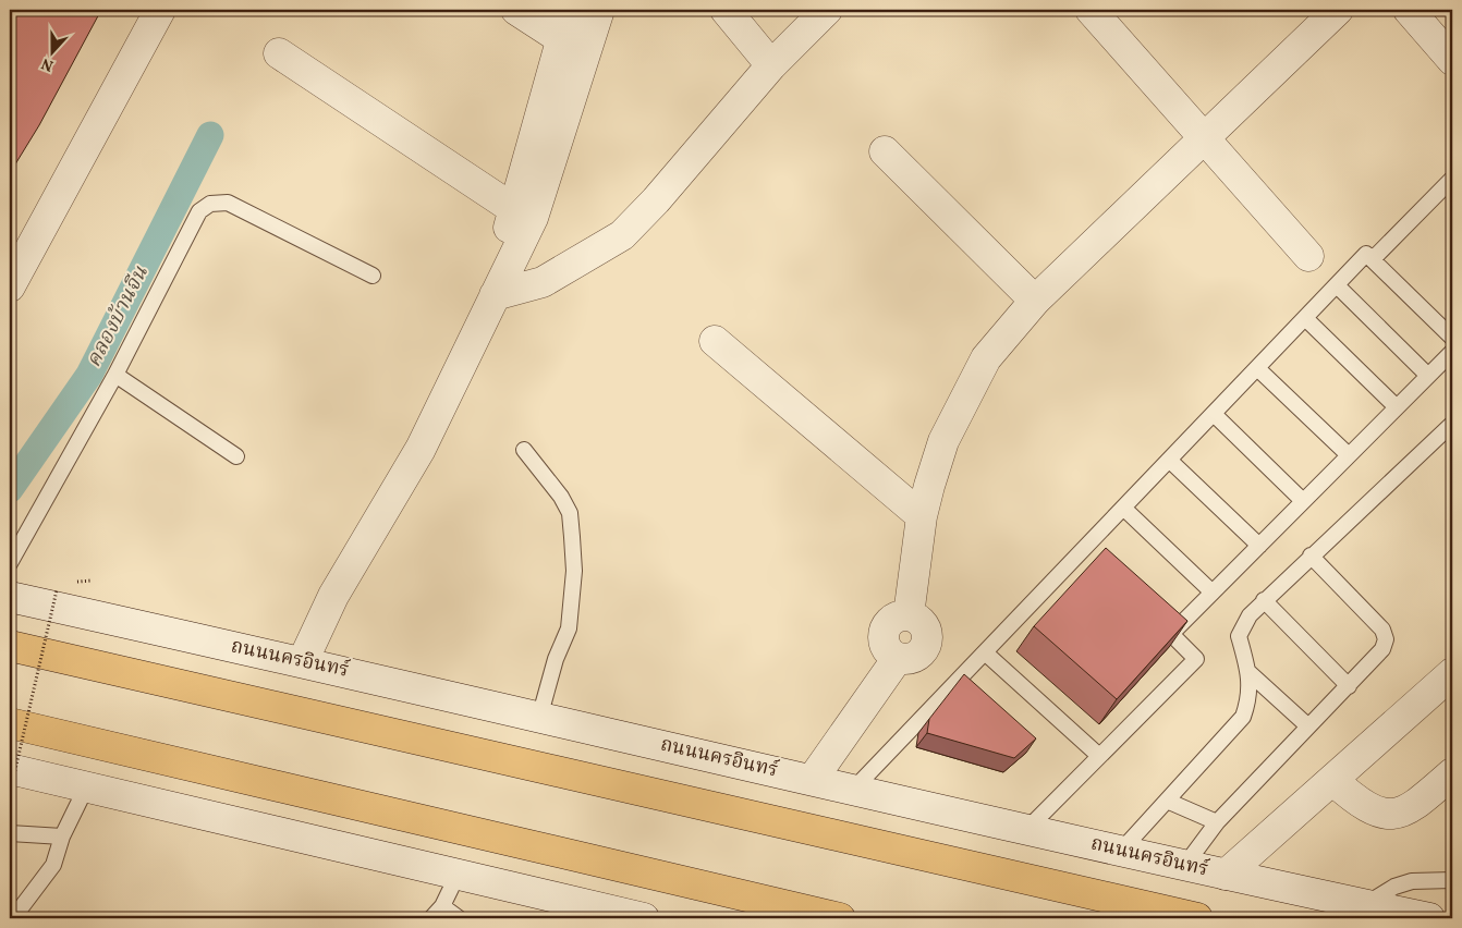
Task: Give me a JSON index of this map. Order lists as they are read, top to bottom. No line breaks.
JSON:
{"streets":{"street":["ถนนนครอินทร์"]},"water":["คลองบ้านจีน"],"north":"bottom"}
